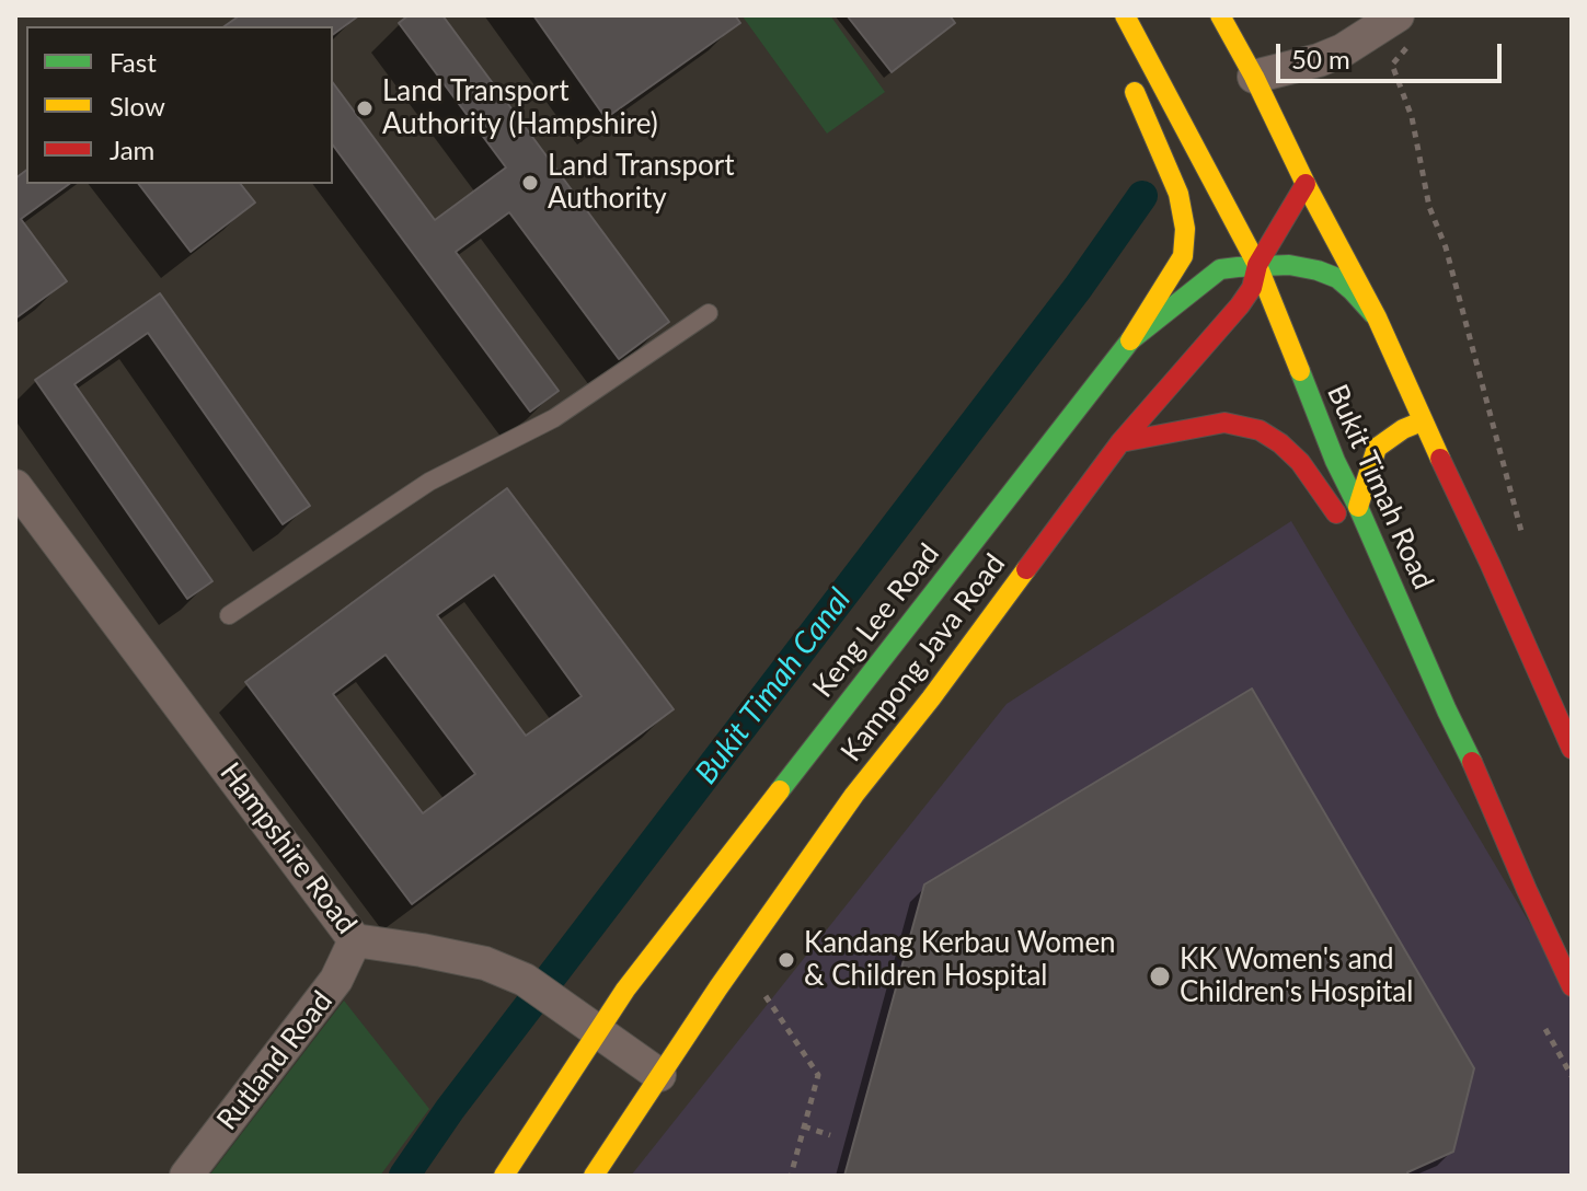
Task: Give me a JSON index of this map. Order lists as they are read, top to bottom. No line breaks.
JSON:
{"streets":{"main road":["Bukit Timah Road","Keng Lee Road","Kampong Java Road"],"street":["Hampshire Road","Rutland Road"]},"crossings":[["Bukit Timah Road","Keng Lee Road"],["Bukit Timah Road","Kampong Java Road"],["Keng Lee Road","Kampong Java Road"],["Keng Lee Road","Hampshire Road"],["Kampong Java Road","Hampshire Road"],["Hampshire Road","Rutland Road"]],"water":["Bukit Timah Canal"],"places":["Land Transport Authority (Hampshire)","Land Transport Authority","Kandang Kerbau Women & Children Hospital","KK Women's and Children's Hospital"],"legend":["Fast","Slow","Jam"],"scale_bar":"50 m"}
